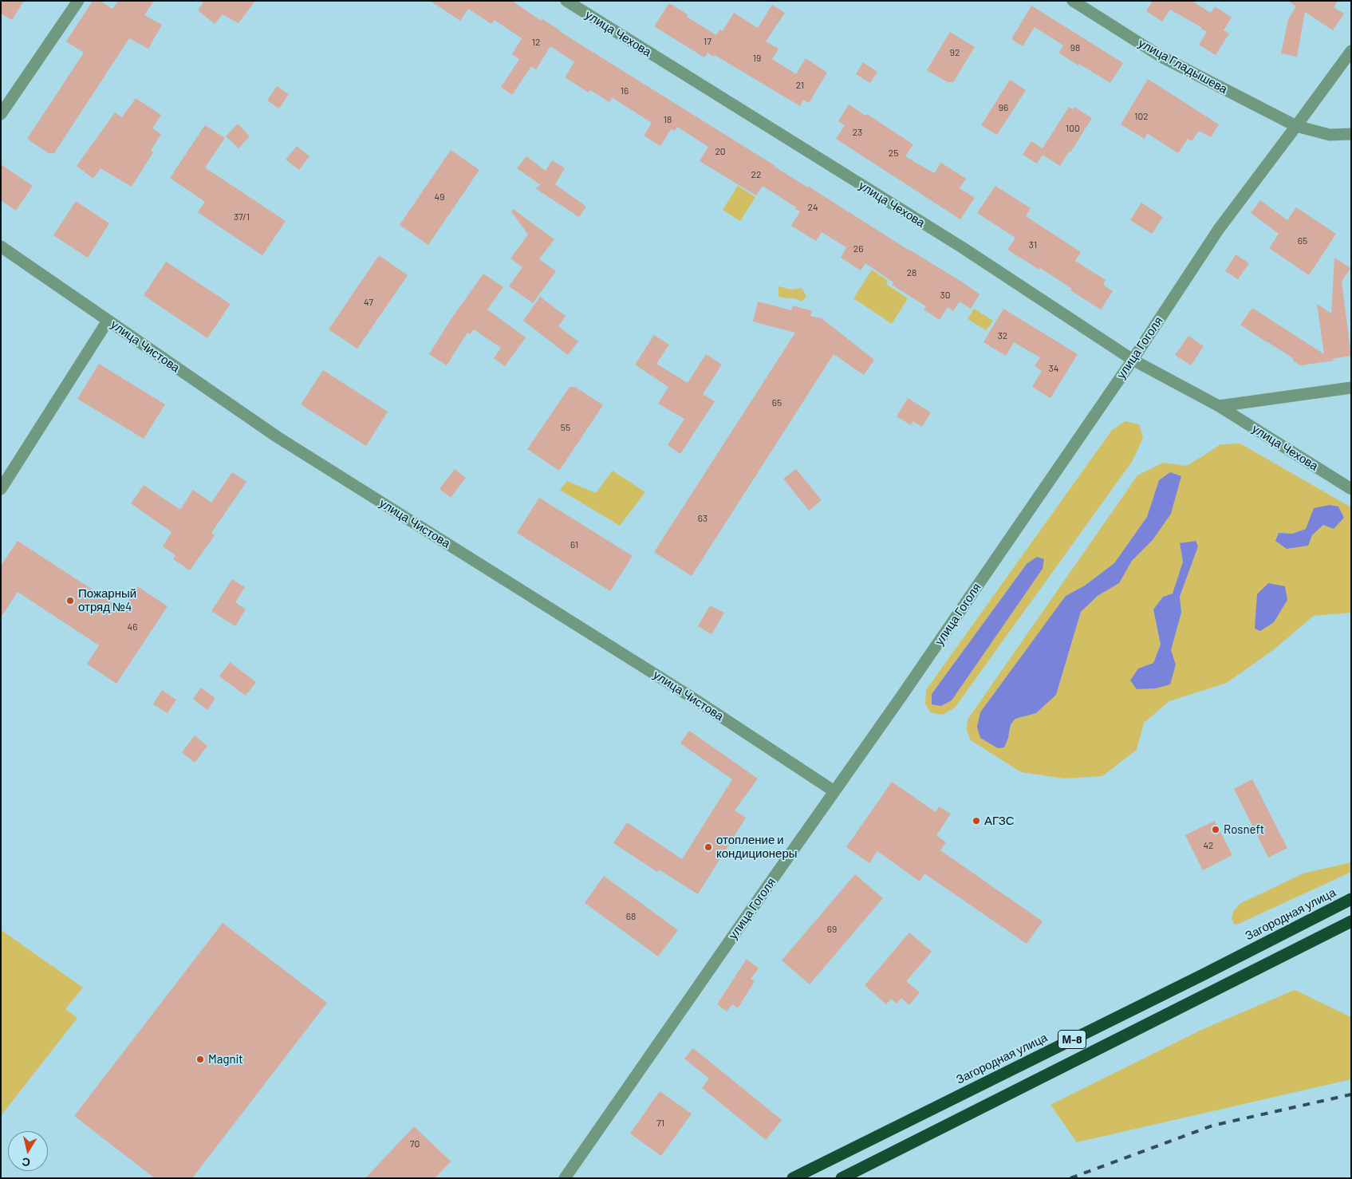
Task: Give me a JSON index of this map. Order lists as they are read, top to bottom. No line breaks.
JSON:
{"streets":{"highway":["Загородная улица","М-8"],"street":["улица Чехова","улица Гладышева","улица Чистова","улица Гоголя"]},"crossings":[["улица Чехова","улица Гоголя"],["улица Гладышева","улица Гоголя"],["улица Чистова","улица Гоголя"]],"places":["Пожарный отряд №4","АГЗС","Rosneft","отопление и кондиционеры","Magnit"],"house_numbers":["17","12","98","92","19","21","16","96","102","18","100","23","20","25","22","49","24","37/1","65","31","26","28","30","47","32","34","65","55","63","61","46","42","68","69","71","70"],"north":"bottom"}
